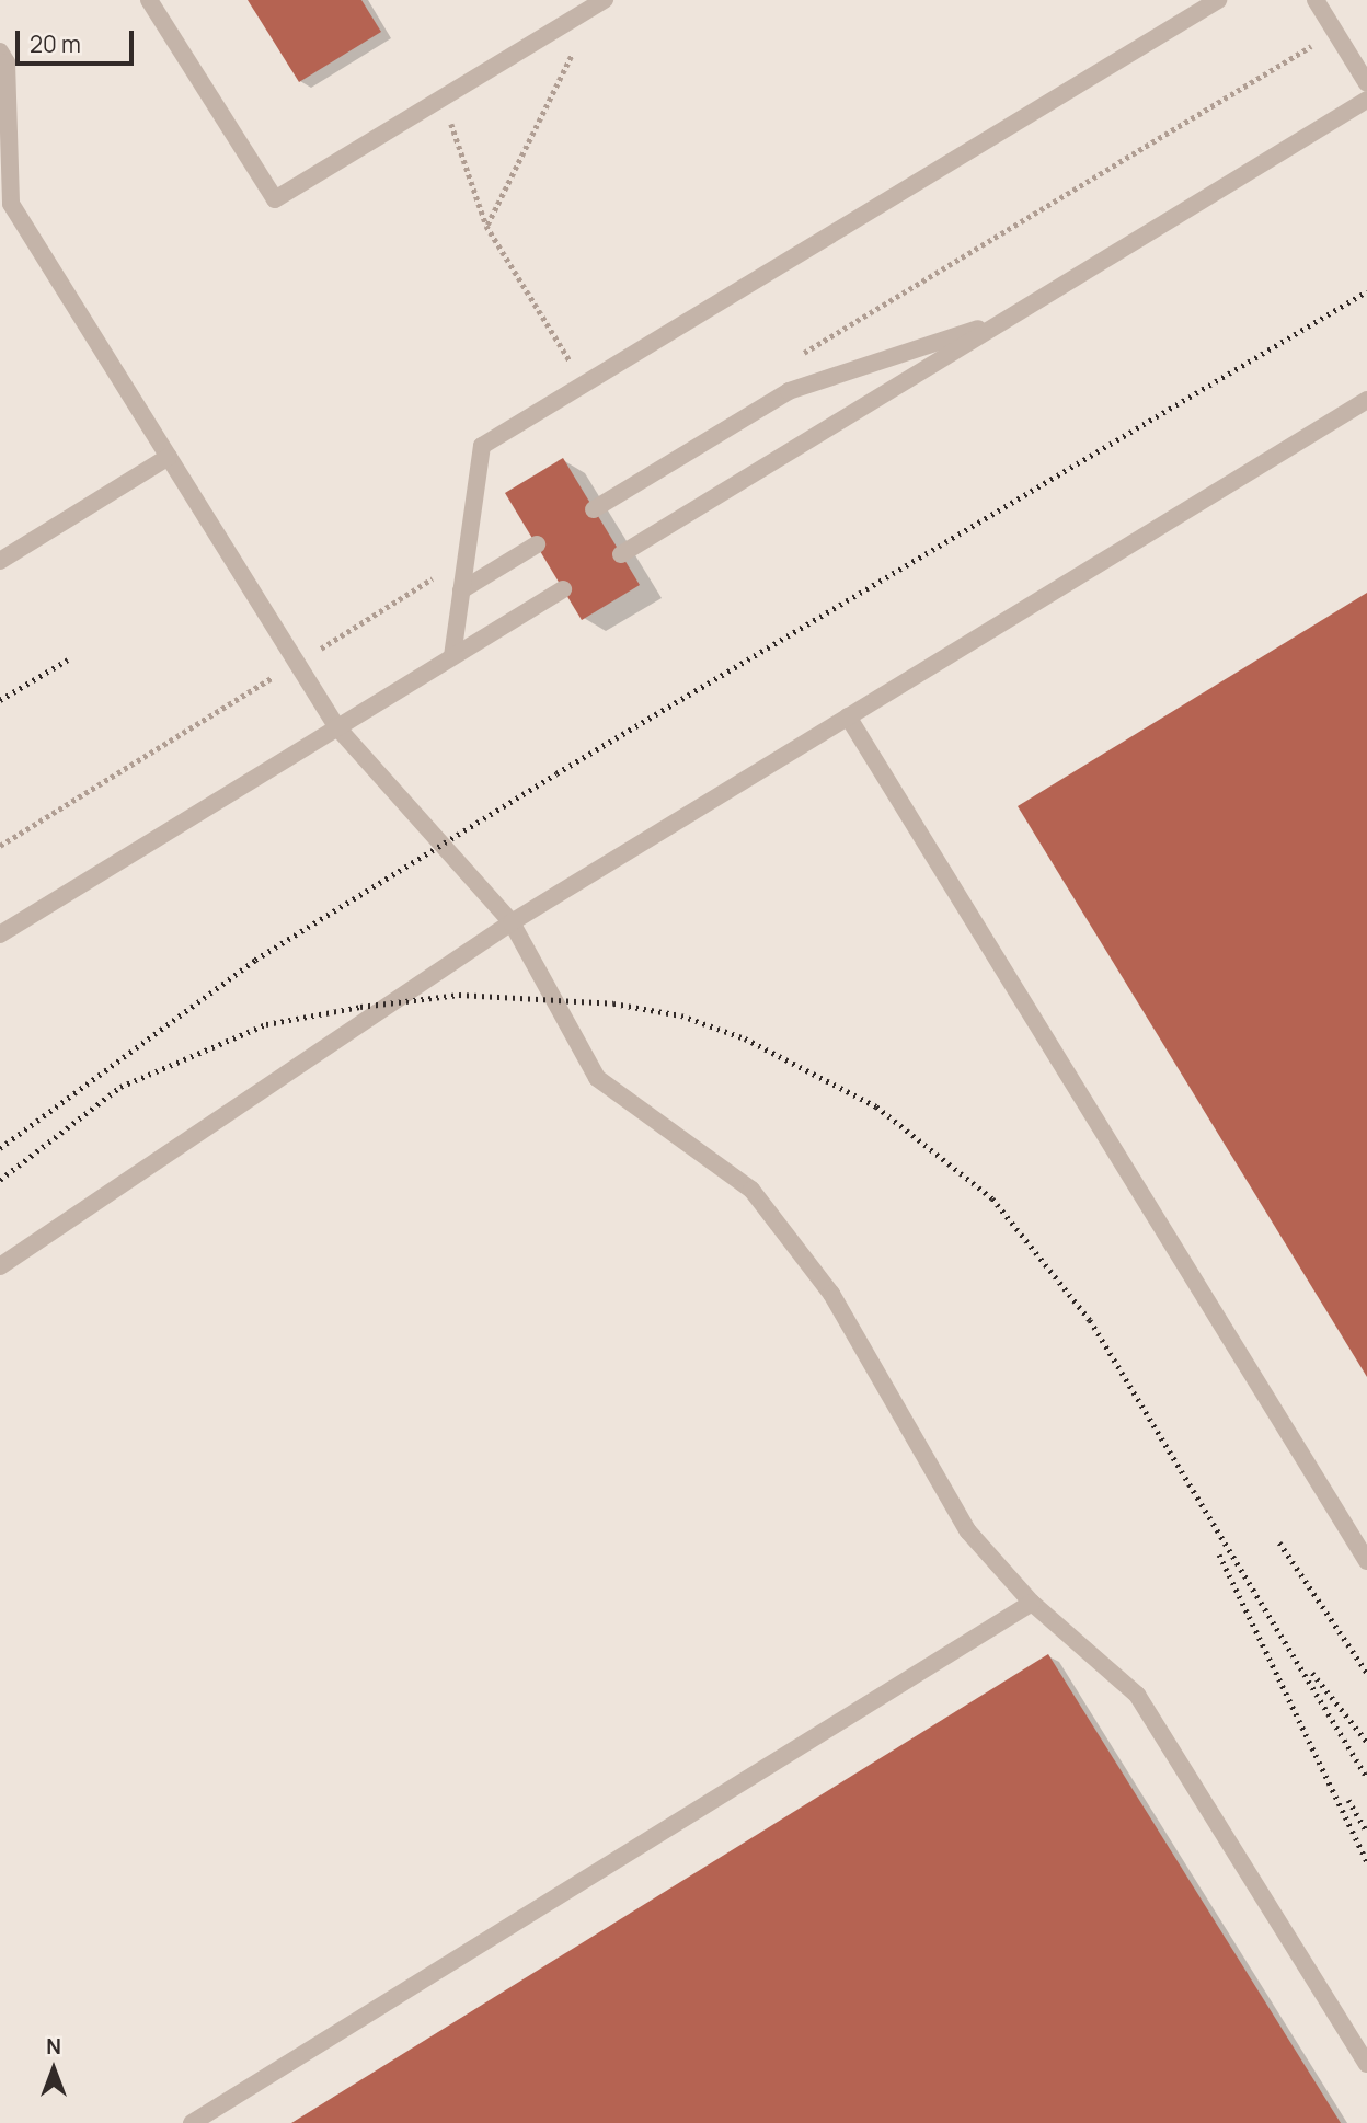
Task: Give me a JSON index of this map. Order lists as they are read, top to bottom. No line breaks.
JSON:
{"scale_bar":"20 m","north":"top"}
